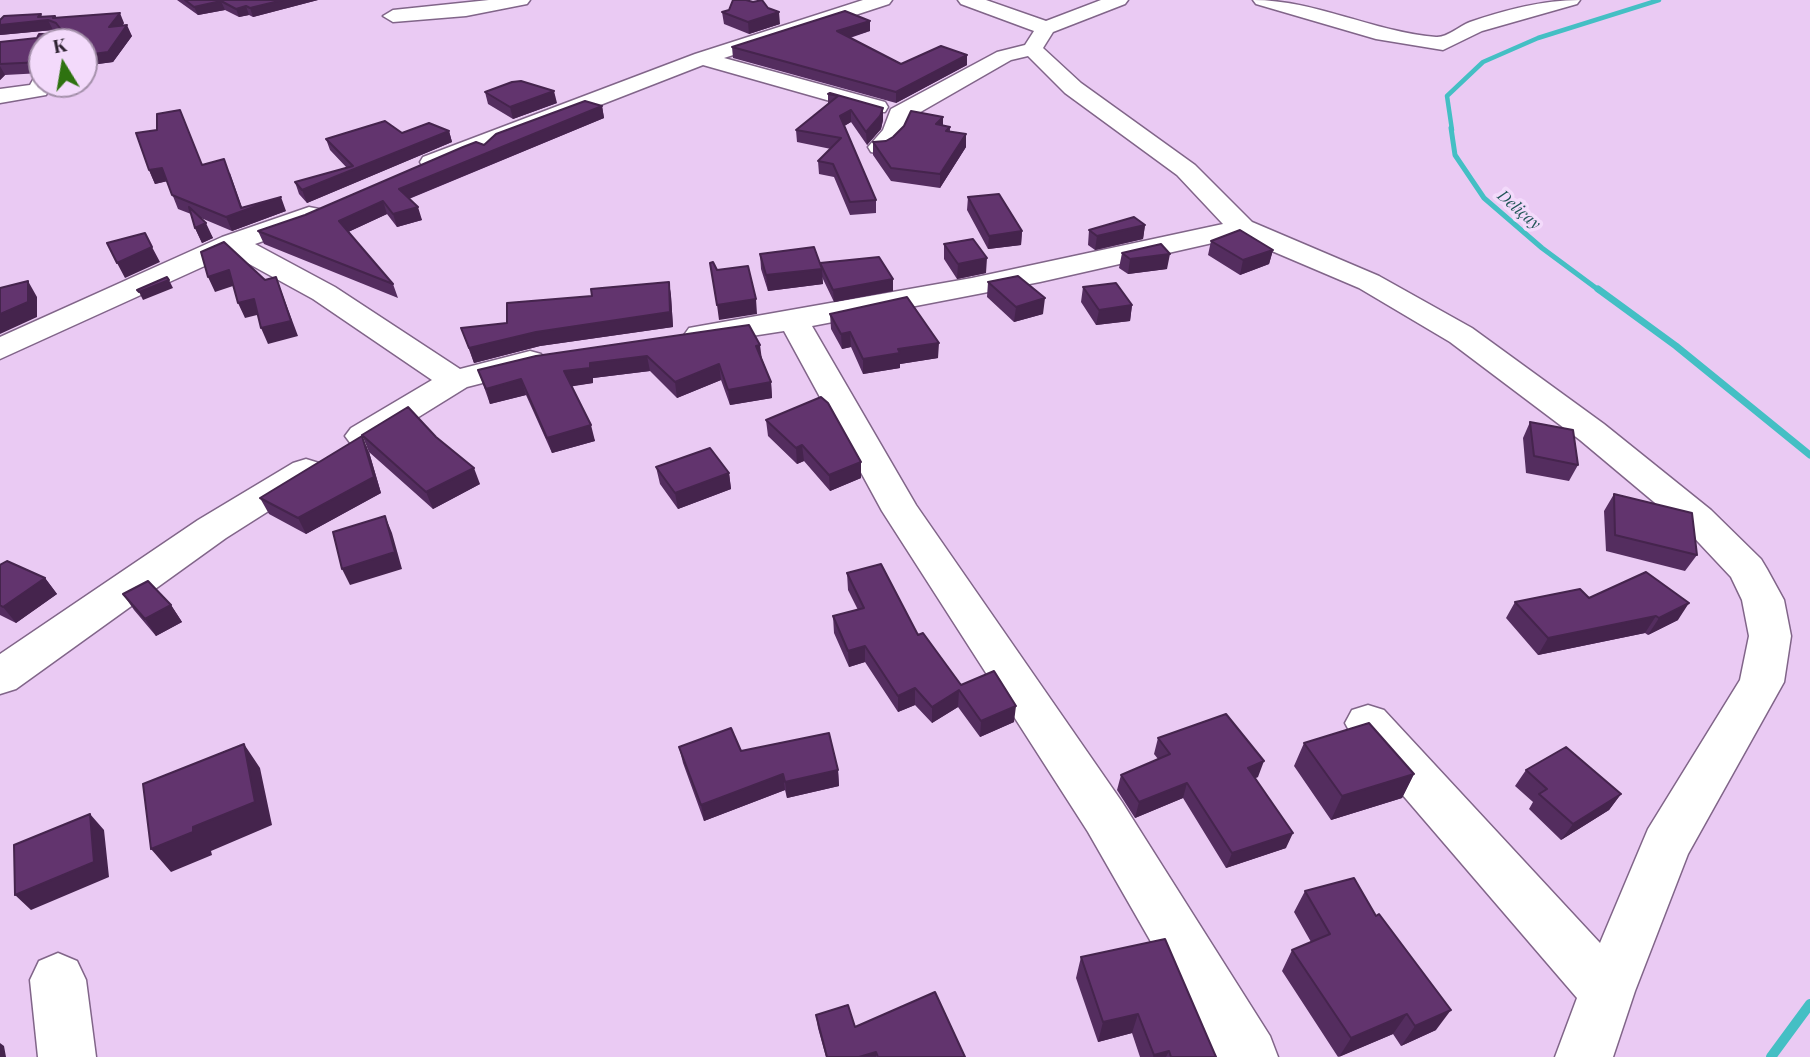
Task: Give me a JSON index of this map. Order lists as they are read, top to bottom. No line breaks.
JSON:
{"water":["Deliçay"],"north":"top"}
